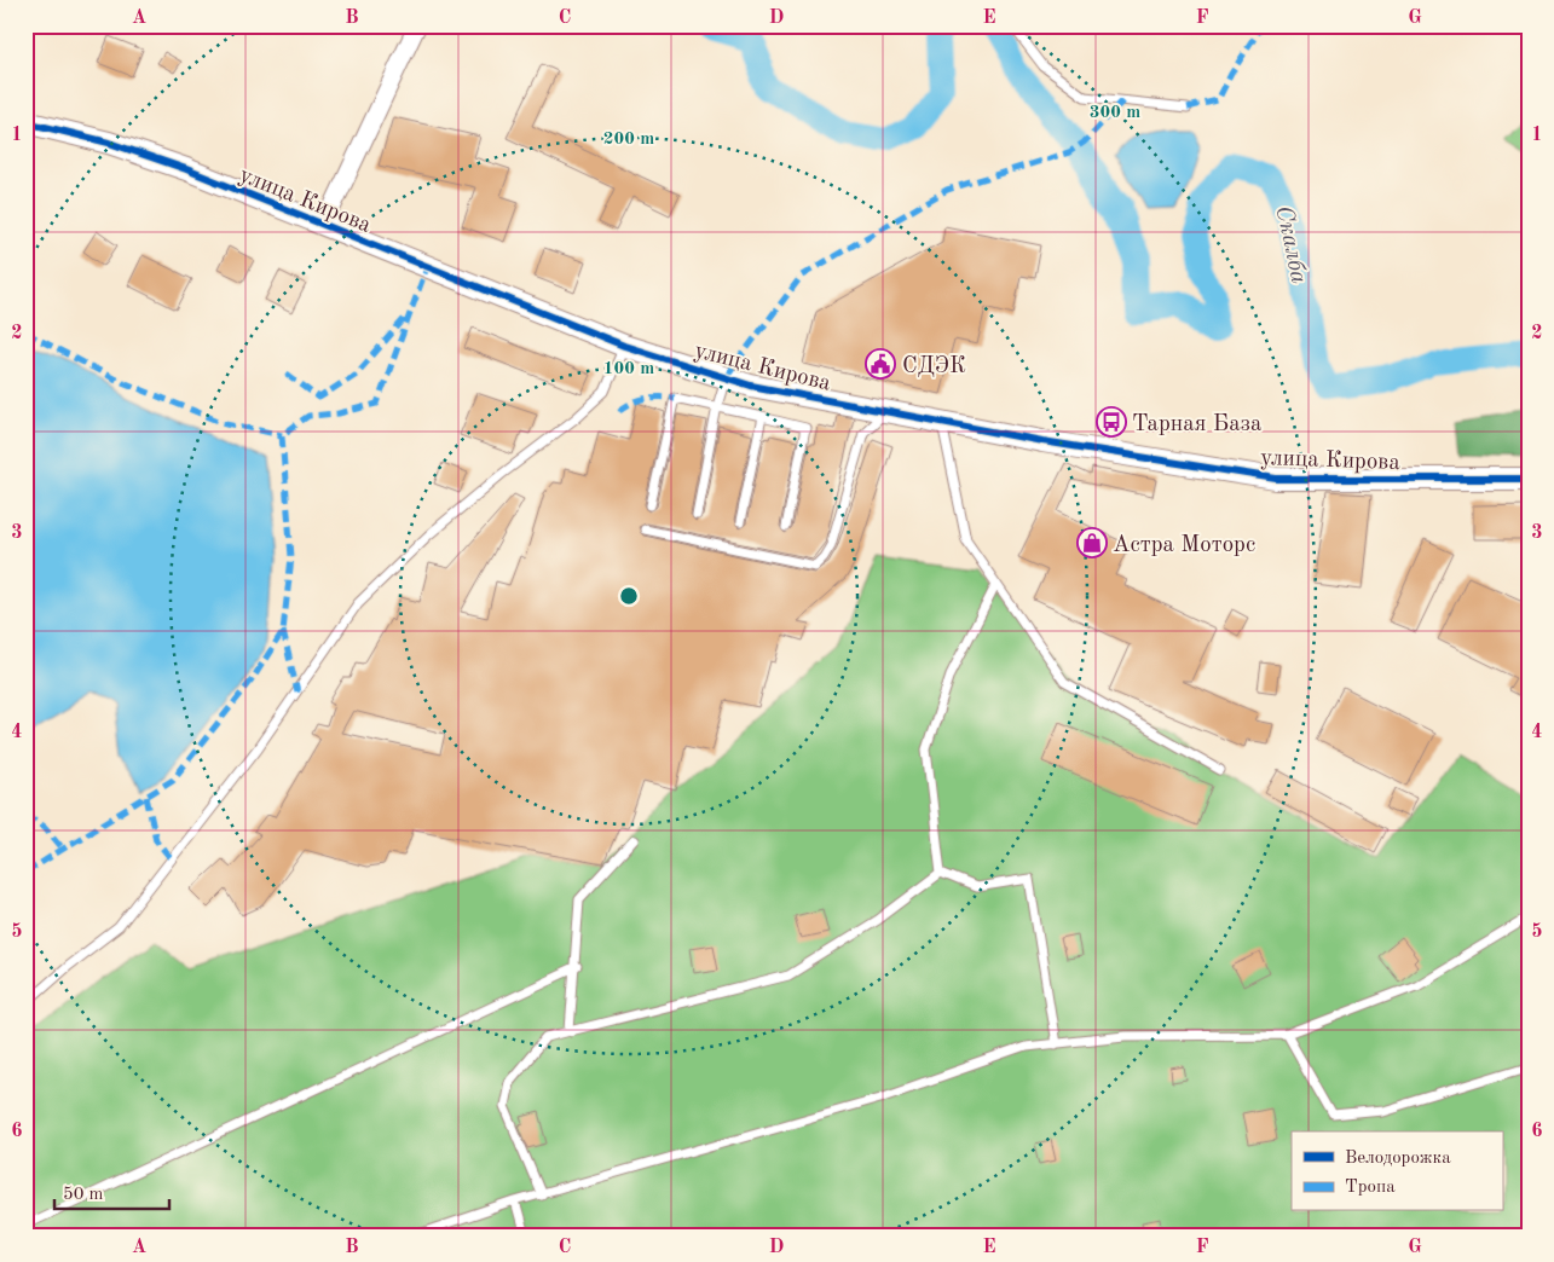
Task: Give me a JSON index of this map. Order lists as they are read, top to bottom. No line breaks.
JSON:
{"streets":{"street":["улица Кирова"]},"water":["Скалба"],"places":{"public building":["СДЭК"],"bus stop":["Тарная База"],"shop":["Астра Моторс"]},"legend":["Велодорожка","Тропа"],"scale_bar":"50 m","grid":{"columns":["A","B","C","D","E","F","G"],"rows":["1","2","3","4","5","6"]},"rings":["300 m","200 m","100 m"]}
